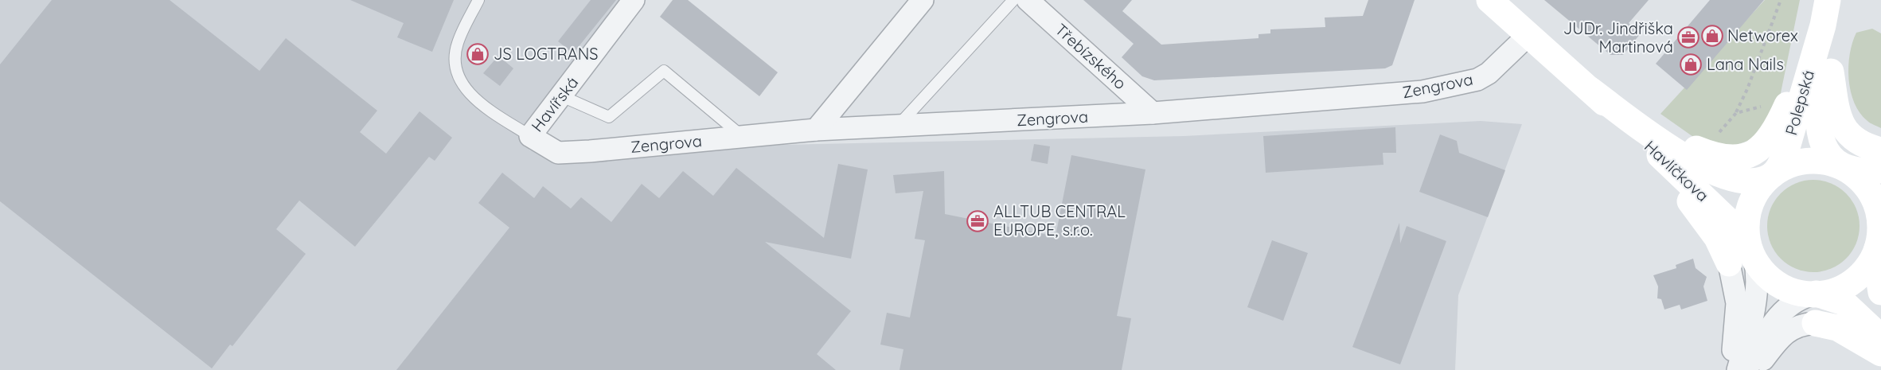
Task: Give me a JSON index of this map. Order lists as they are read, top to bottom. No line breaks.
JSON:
{"streets":{"main road":["Polepská","Havlíčkova"],"street":["Třebízského","Zengrova","Havířská"]},"crossings":[["Třebízského","Zengrova"],["Zengrova","Havířská"],["Zengrova","Havlíčkova"],["Polepská","Havlíčkova"]],"places":{"shop":["Networex","JS LOGTRANS","Lana Nails"],"office":["JUDr. Jindřiška Martinová","ALLTUB CENTRAL EUROPE, s.r.o."]}}
